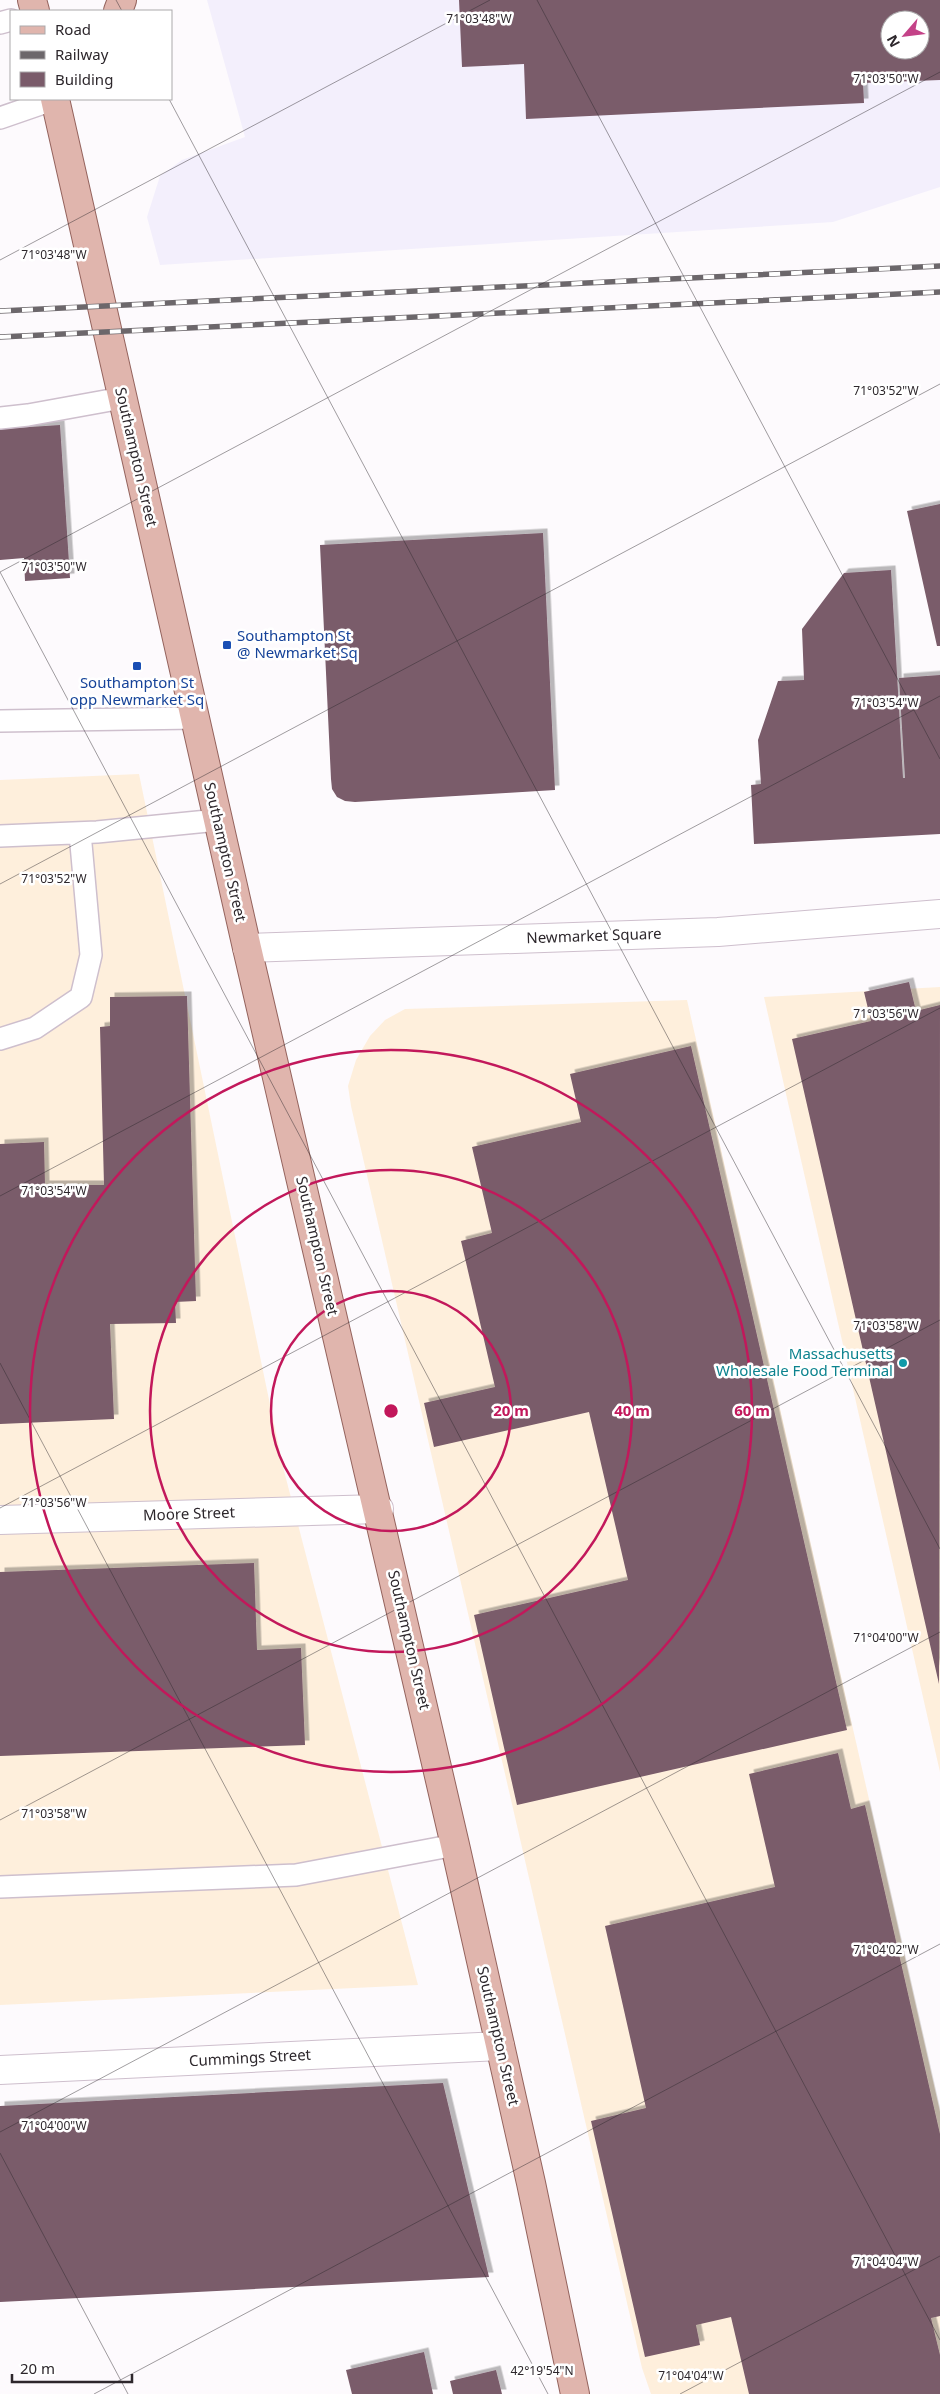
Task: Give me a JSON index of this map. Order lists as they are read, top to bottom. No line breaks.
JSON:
{"streets":{"main road":["Southampton Street"],"street":["Newmarket Square","Moore Street","Cummings Street"]},"crossings":[["Southampton Street","Newmarket Square"],["Southampton Street","Moore Street"],["Southampton Street","Cummings Street"]],"places":{"transit":["Southampton St @ Newmarket Sq","Southampton St opp Newmarket Sq"],"other":["Massachusetts Wholesale Food Terminal"]},"legend":["Road","Railway","Building"],"scale_bar":"20 m","north":"bottom left","coordinates":["71°03'48\"W","71°03'50\"W","71°03'52\"W","71°03'54\"W","71°03'56\"W","71°03'58\"W","71°04'00\"W","71°04'02\"W","71°04'04\"W","42°19'54\"N"],"rings":["20 m","40 m","60 m"]}
